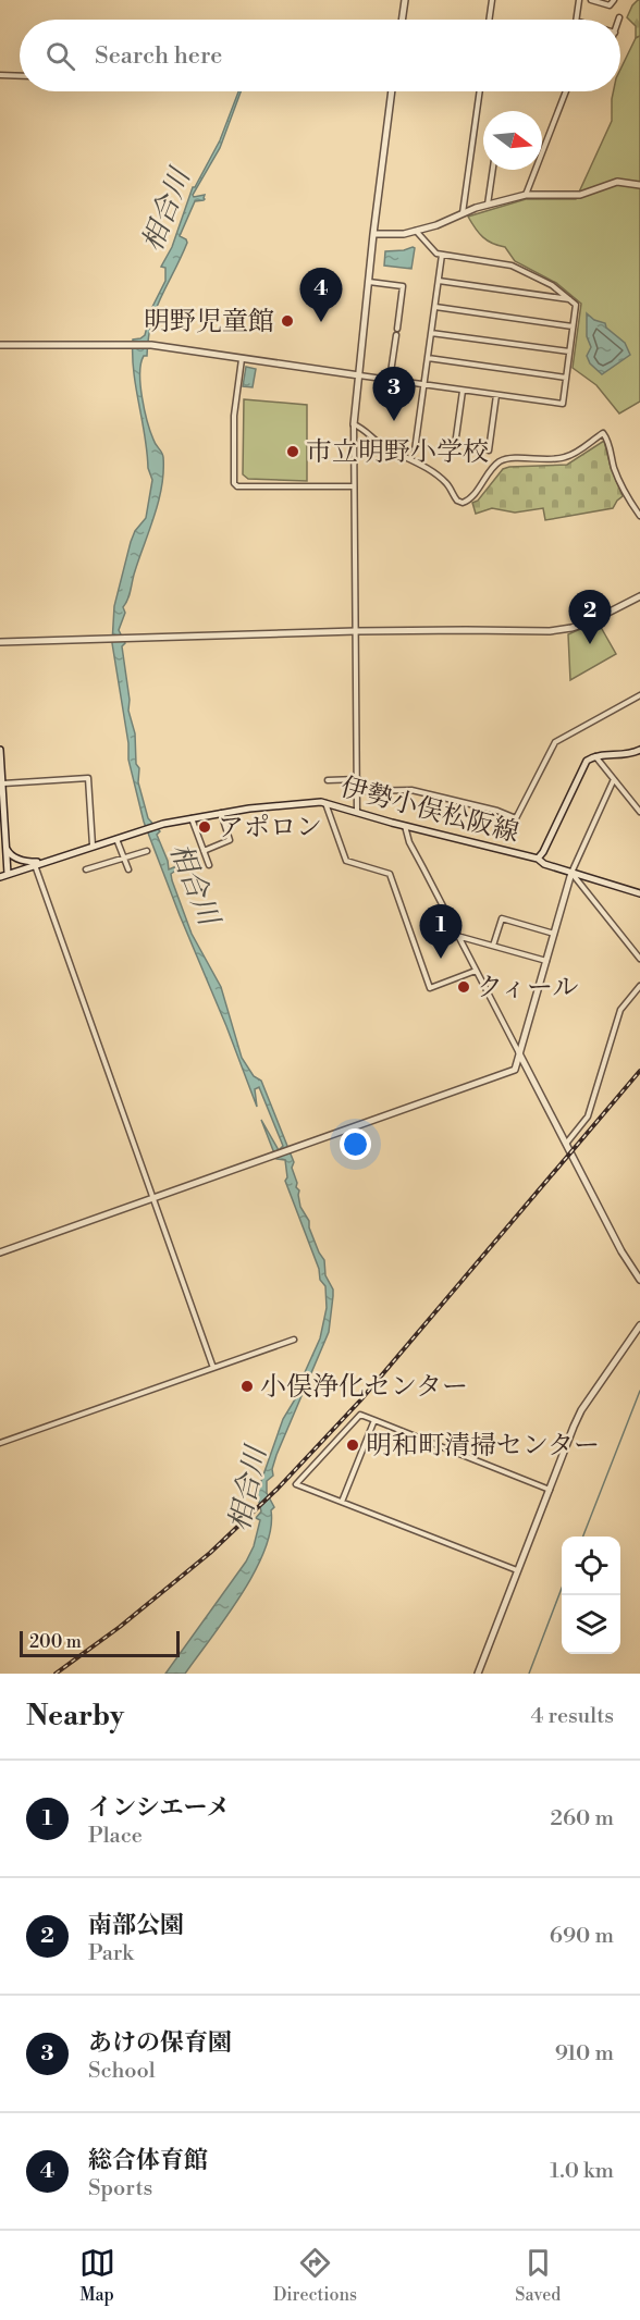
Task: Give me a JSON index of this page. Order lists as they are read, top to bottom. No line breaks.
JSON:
{"streets":{"street":["伊勢小俣松阪線"]},"water":["相合川"],"places":["明野児童館","市立明野小学校","アポロン","クィール","小俣浄化センター","明和町清掃センター"],"scale_bar":"200 m","north":"right","page":{"search":"Search here","pins":["4","3","2","1"],"scale":"200 m","heading":["Nearby","4 results"],"list":[{"mark":"1","name":"インシエーメ","note":"Place","value":"260 m"},{"mark":"2","name":"南部公園","note":"Park","value":"690 m"},{"mark":"3","name":"あけの保育園","note":"School","value":"910 m"},{"mark":"4","name":"総合体育館","note":"Sports","value":"1.0 km"}],"nav":["Map","Directions","Saved"]}}
